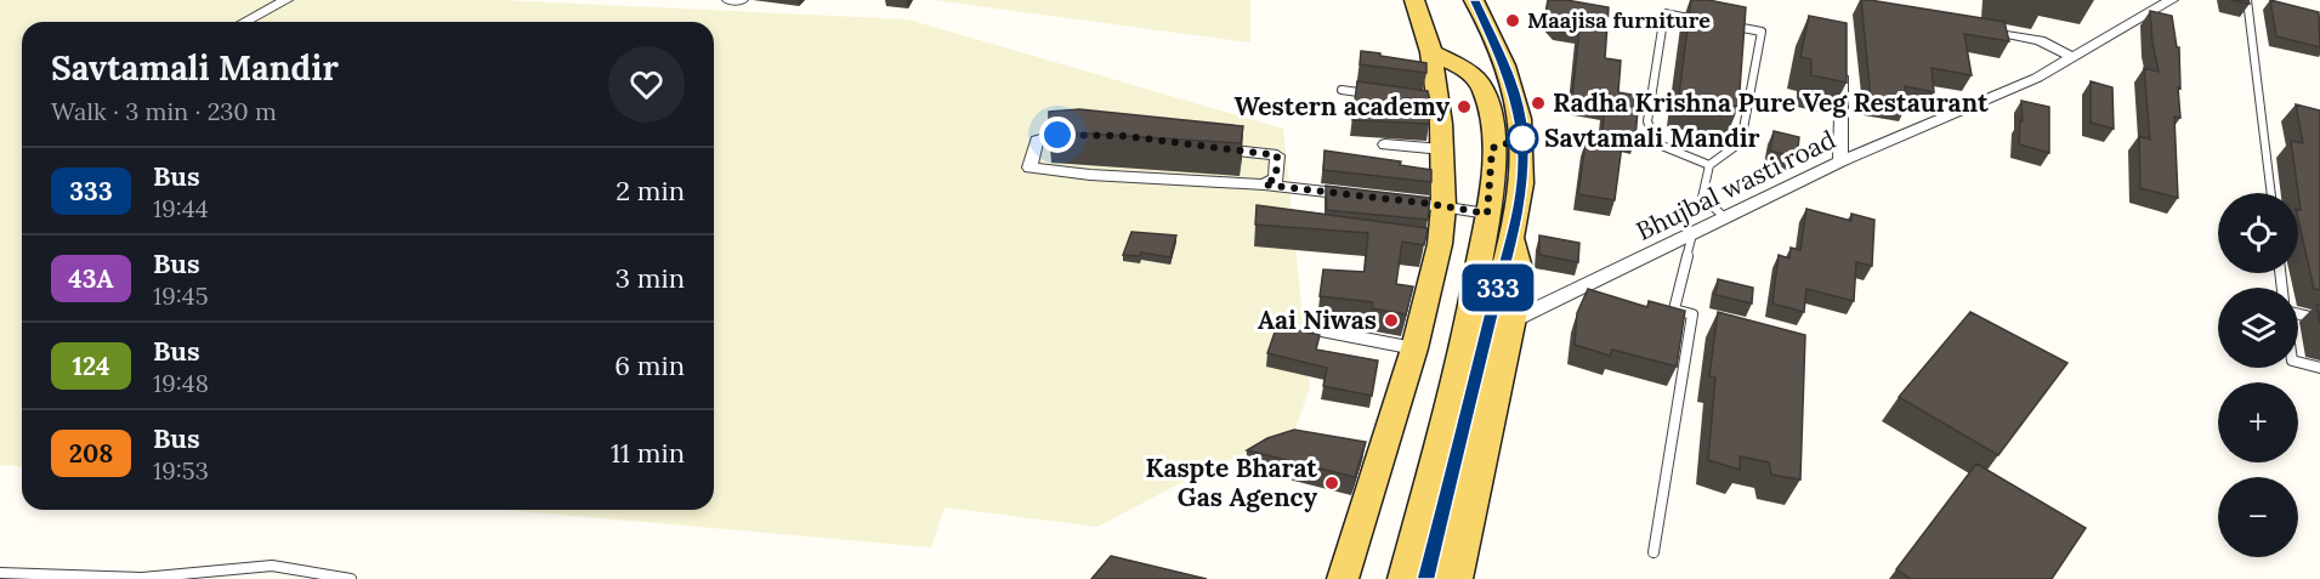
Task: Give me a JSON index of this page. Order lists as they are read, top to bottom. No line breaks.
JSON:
{"streets":{"street":["Bhujbal wasti road"]},"places":["Maajisa furniture","Radha Krishna Pure Veg Restaurant","Western academy","Savtamali Mandir","Aai Niwas","Kaspte Bharat Gas Agency"],"lines":["bus line 333"],"page":{"on_map":"333","heading":["Savtamali Mandir","Walk · 3 min · 230 m"],"list":[{"mark":"333","name":"Bus","note":"19:44","value":"2 min"},{"mark":"43A","name":"Bus","note":"19:45","value":"3 min"},{"mark":"124","name":"Bus","note":"19:48","value":"6 min"},{"mark":"208","name":"Bus","note":"19:53","value":"11 min"}],"map_buttons":["+","−"]}}
